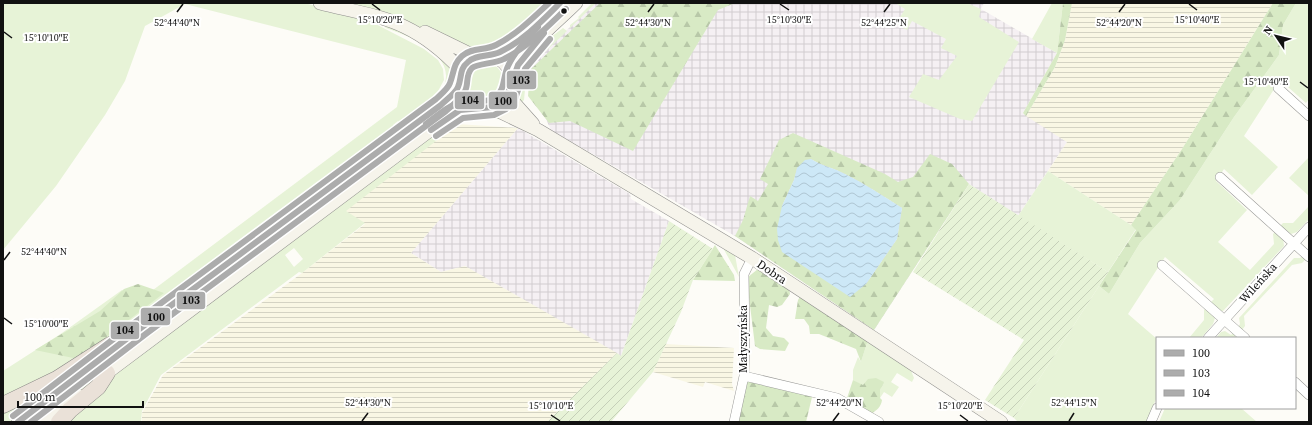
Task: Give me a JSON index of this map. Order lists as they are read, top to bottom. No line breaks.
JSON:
{"streets":{"main road":["Dobra"],"street":["Wileńska","Małyszyńska"]},"crossings":[["Dobra","Małyszyńska"]],"lines":["transit line 100","transit line 104","transit line 103"],"legend":["100","103","104"],"scale_bar":"100 m","north":"top left","coordinates":["15°10'40\"E","15°10'20\"E","15°10'30\"E","52°44'40\"N","52°44'30\"N","52°44'25\"N","52°44'20\"N","15°10'10\"E","15°10'00\"E","52°44'15\"N"]}
